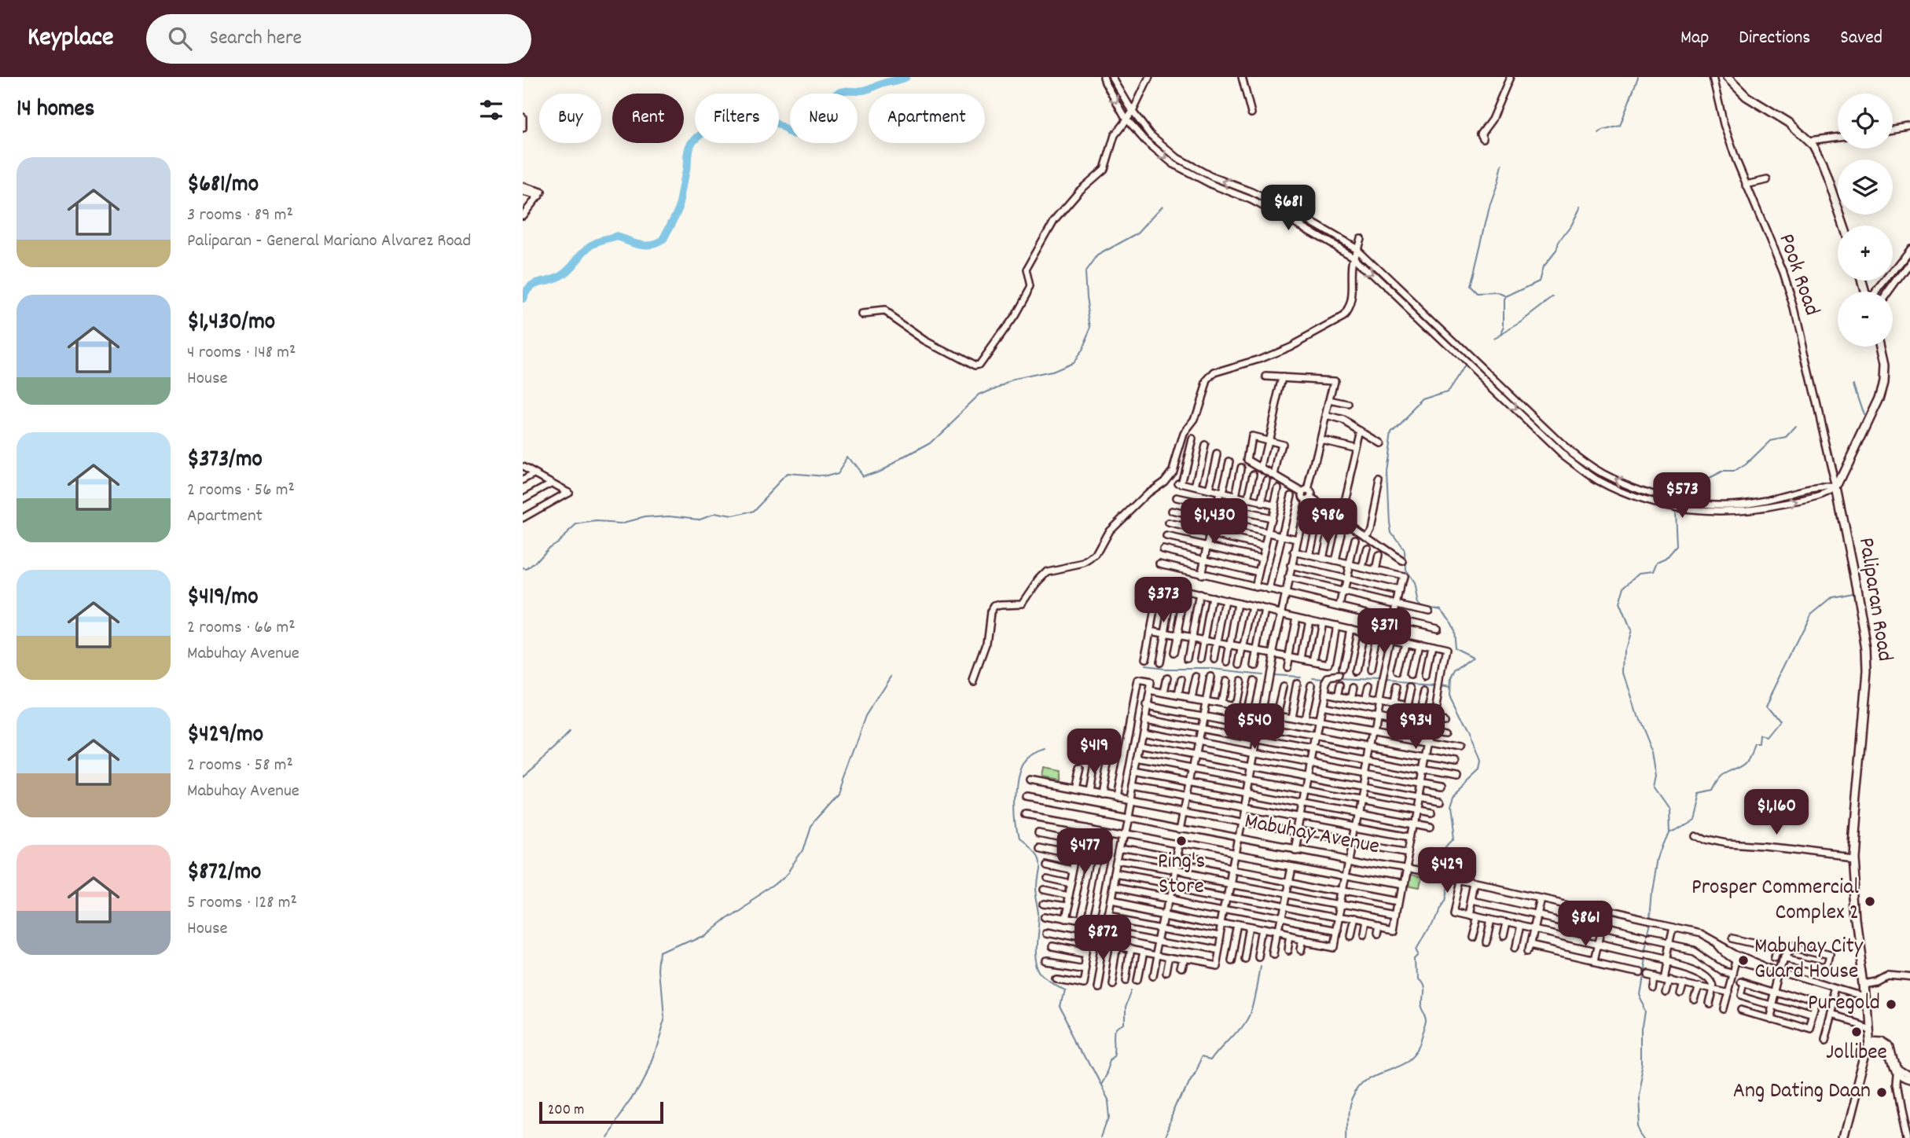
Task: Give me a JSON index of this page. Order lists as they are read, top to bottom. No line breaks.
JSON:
{"streets":{"main road":["Paliparan Road"],"street":["Pook Road","Mabuhay Avenue"]},"crossings":[["Pook Road","Paliparan Road"],["Paliparan Road","Mabuhay Avenue"]],"places":["Ping's Store","Prosper Commercial Complex 2","Mabuhay City Guard House","Puregold","Jollibee","Ang Dating Daan"],"scale_bar":"200 m","page":{"header":"Keyplace","search":"Search here","nav":["Map","Directions","Saved"],"heading":"14 homes","map_buttons":["+","−"],"chip":["Buy","Rent","Filters","New","Apartment"],"list":[{"name":"$681/mo","note":"3 rooms · 89 m² · Paliparan - General Mariano Alvarez Road"},{"name":"$1,430/mo","note":"4 rooms · 148 m² · House"},{"name":"$373/mo","note":"2 rooms · 56 m² · Apartment"},{"name":"$419/mo","note":"2 rooms · 66 m² · Mabuhay Avenue"},{"name":"$429/mo","note":"2 rooms · 58 m² · Mabuhay Avenue"},{"name":"$872/mo","note":"5 rooms · 128 m² · House"}],"price":["$681","$573","$1,430","$986","$373","$371","$540","$934","$419","$1,160","$477","$429","$861","$872"],"scale":"200 m"}}
